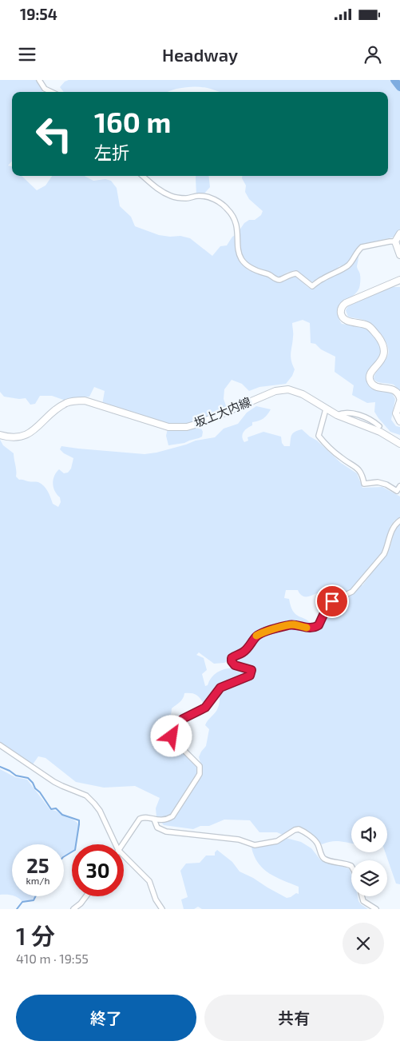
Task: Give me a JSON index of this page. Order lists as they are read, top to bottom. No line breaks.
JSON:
{"streets":{"main road":["坂上大内線"]},"page":{"status":"19:54","header":"Headway","turn":["160 m","左折"],"speed":"25 km/h","limit":"30","heading":["1 分","410 m · 19:55"],"buttons":["終了","共有"]}}
